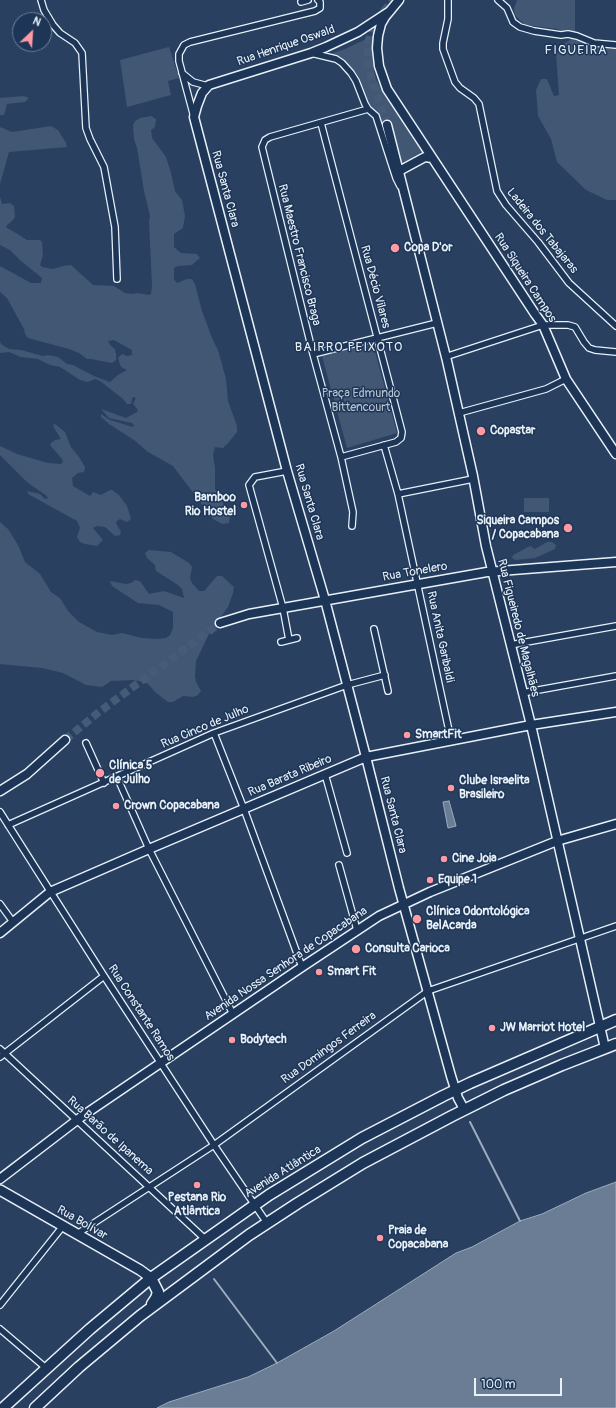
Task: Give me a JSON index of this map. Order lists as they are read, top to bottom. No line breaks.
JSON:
{"streets":{"highway":["Avenida Atlântica"],"main road":["Rua Henrique Oswald","Rua Santa Clara","Rua Siqueira Campos","Rua Tonelero","Rua Figueiredo de Magalhães","Rua Barata Ribeiro","Avenida Nossa Senhora de Copacabana","Rua Bolívar"],"street":["Ladeira dos Tabajaras","Rua Maestro Francisco Braga","Rua Décio Vilares","Rua Anita Garibaldi","Rua Cinco de Julho","Rua Constante Ramos","Rua Domingos Ferreira","Rua Barão de Ipanema"]},"crossings":[["Rua Henrique Oswald","Rua Siqueira Campos"],["Rua Santa Clara","Rua Tonelero"],["Rua Santa Clara","Rua Cinco de Julho"],["Rua Santa Clara","Rua Barata Ribeiro"],["Rua Santa Clara","Avenida Nossa Senhora de Copacabana"],["Rua Santa Clara","Rua Domingos Ferreira"],["Rua Santa Clara","Avenida Atlântica"],["Rua Maestro Francisco Braga","Rua Décio Vilares"],["Rua Décio Vilares","Rua Anita Garibaldi"],["Rua Tonelero","Rua Figueiredo de Magalhães"],["Rua Tonelero","Rua Anita Garibaldi"],["Rua Figueiredo de Magalhães","Rua Barata Ribeiro"],["Rua Figueiredo de Magalhães","Avenida Nossa Senhora de Copacabana"],["Rua Figueiredo de Magalhães","Rua Domingos Ferreira"],["Rua Figueiredo de Magalhães","Avenida Atlântica"],["Rua Anita Garibaldi","Rua Barata Ribeiro"],["Rua Cinco de Julho","Rua Constante Ramos"],["Rua Barata Ribeiro","Rua Constante Ramos"],["Avenida Nossa Senhora de Copacabana","Rua Constante Ramos"],["Avenida Nossa Senhora de Copacabana","Rua Barão de Ipanema"],["Rua Constante Ramos","Rua Domingos Ferreira"],["Rua Constante Ramos","Avenida Atlântica"],["Rua Domingos Ferreira","Rua Barão de Ipanema"],["Rua Domingos Ferreira","Rua Bolívar"],["Rua Barão de Ipanema","Avenida Atlântica"],["Avenida Atlântica","Rua Bolívar"]],"districts":["FIGUEIRA","BAIRRO PEIXOTO"],"parks":["Praça Edmundo Bittencourt"],"places":["Copa D'or","Copastar","Bamboo Rio Hostel","Siqueira Campos / Copacabana","SmartFit","Clínica 5 de Julho","Clube Israelita Brasileiro","Crown Copacabana","Cine Joia","Equipe 1","Clínica Odontológica BelAcarda","Consulta Carioca","Smart Fit","JW Marriot Hotel","Bodytech","Pestana Rio Atlântica","Praia de Copacabana"],"scale_bar":"100 m","north":"top right"}
